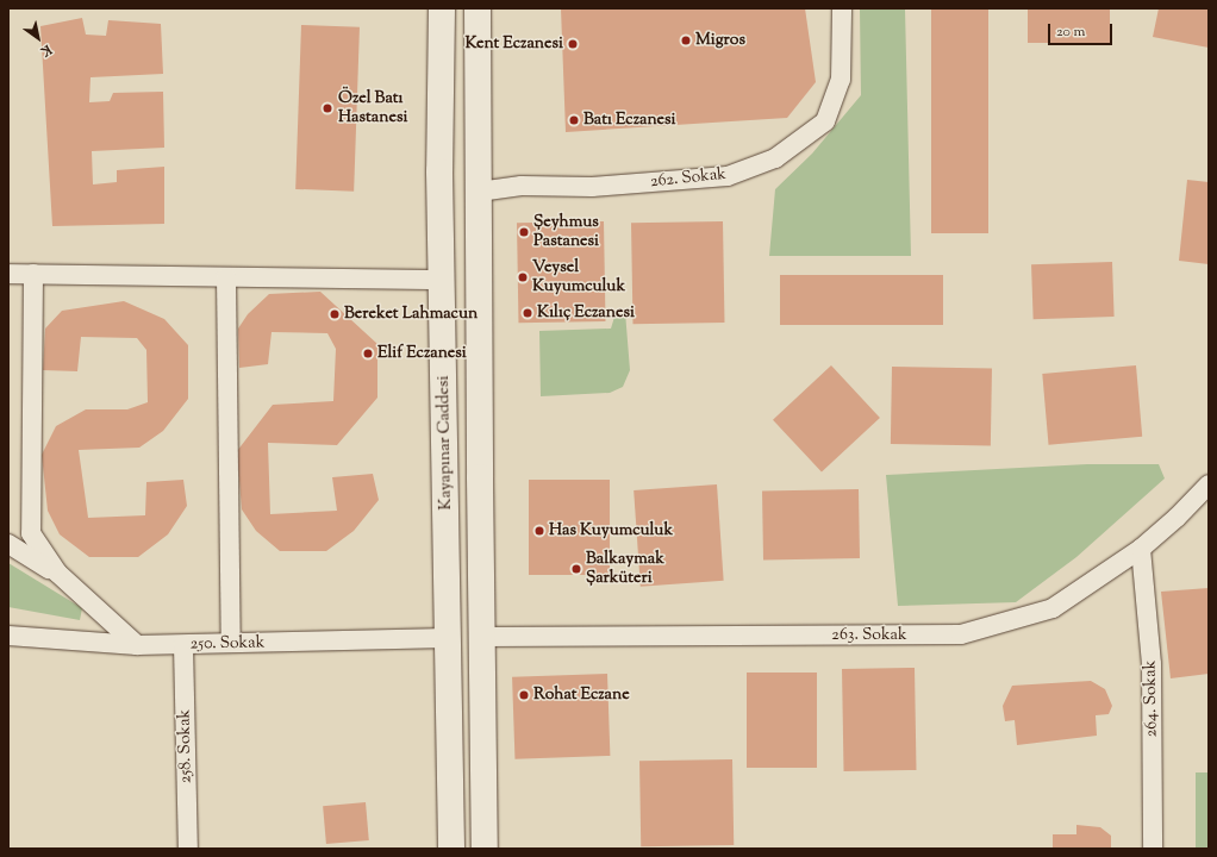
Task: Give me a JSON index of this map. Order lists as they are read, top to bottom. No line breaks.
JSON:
{"streets":{"main road":["Kayapınar Caddesi"],"street":["262. Sokak","263. Sokak","250. Sokak","264. Sokak","258. Sokak"]},"crossings":[["262. Sokak","Kayapınar Caddesi"],["Kayapınar Caddesi","263. Sokak"],["Kayapınar Caddesi","250. Sokak"],["263. Sokak","264. Sokak"],["250. Sokak","258. Sokak"]],"places":["Migros","Kent Eczanesi","Özel Batı Hastanesi","Batı Eczanesi","Şeyhmus Pastanesi","Veysel Kuyumculuk","Kılıç Eczanesi","Bereket Lahmacun","Elif Eczanesi","Has Kuyumculuk","Balkaymak Şarküteri","Rohat Eczane"],"scale_bar":"20 m","north":"bottom right"}
